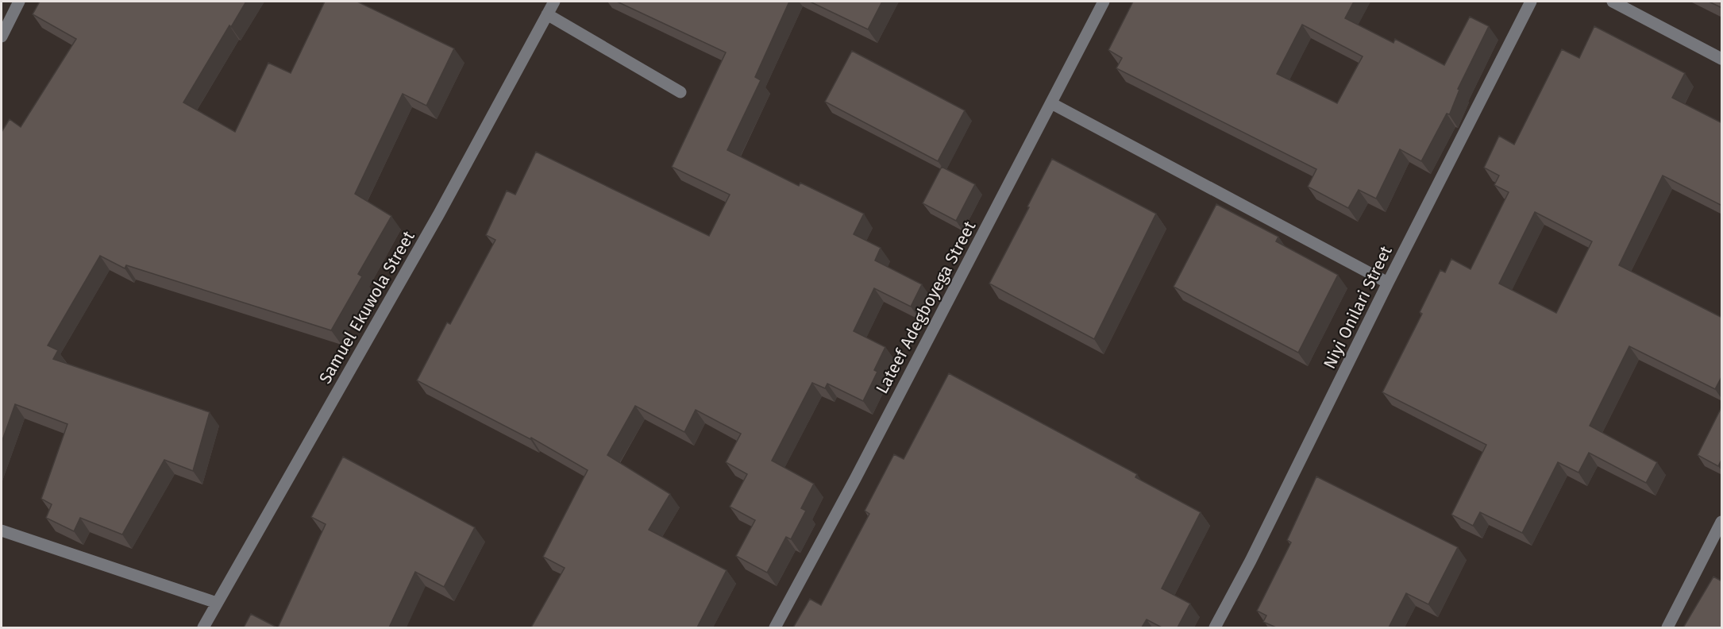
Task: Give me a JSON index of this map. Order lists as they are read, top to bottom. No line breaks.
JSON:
{"streets":{"street":["Samuel Ekuwola Street","Lateef Adegboyega Street","Niyi Onilari Street"]}}
